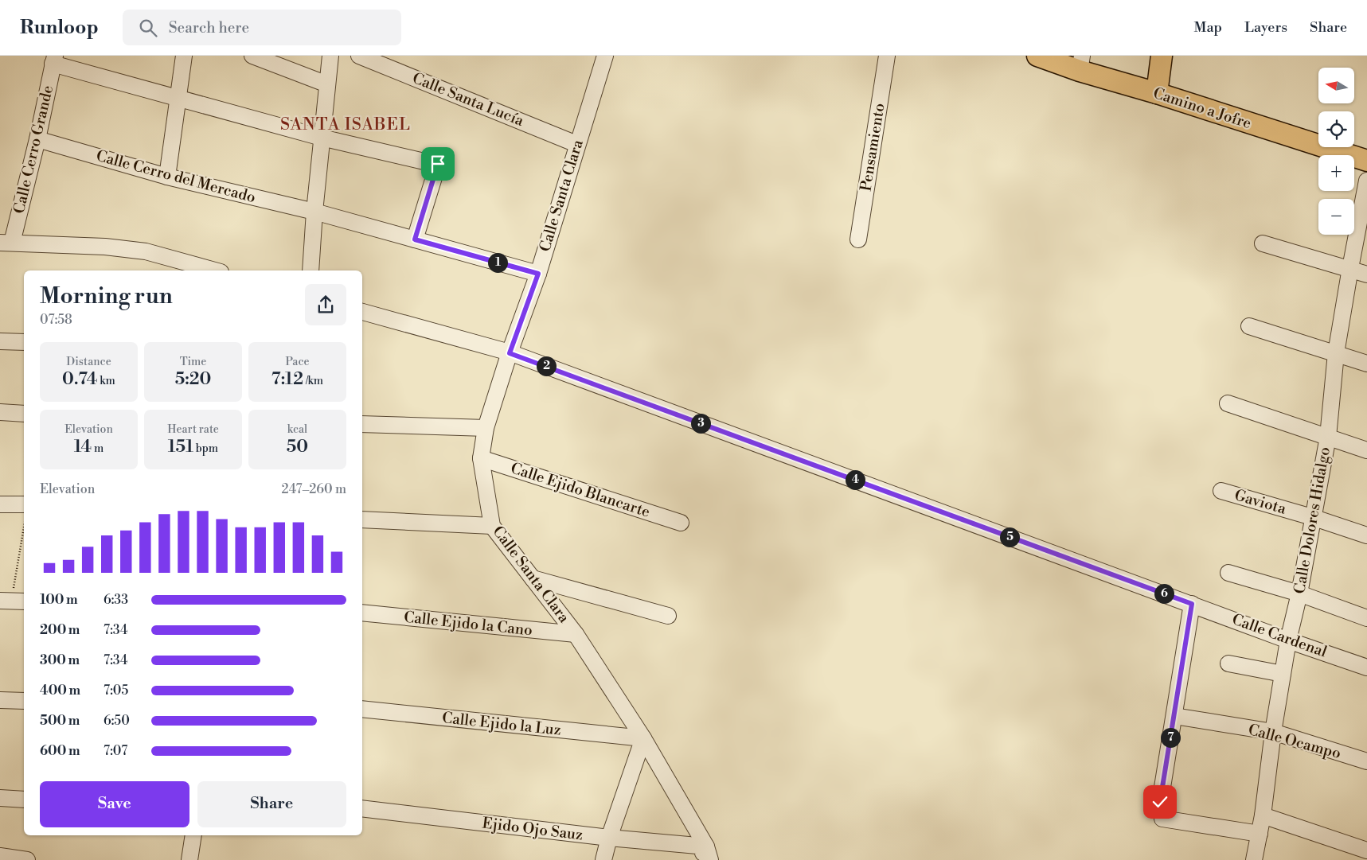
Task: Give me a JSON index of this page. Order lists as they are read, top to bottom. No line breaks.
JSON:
{"streets":{"main road":["Camino a Jofre"],"street":["Calle Santa Lucía","Pensamiento","Calle Cerro Grande","Calle Cerro del Mercado","Calle Santa Clara","Calle Ejido Blancarte","Gaviota","Calle Dolores Hidalgo","Calle Ejido la Cano","Calle Cardenal","Calle Ejido la Luz","Calle Ocampo","Ejido Ojo Sauz"]},"crossings":[["Calle Santa Lucía","Calle Santa Clara"],["Calle Cerro Grande","Calle Cerro del Mercado"],["Calle Cerro del Mercado","Calle Santa Clara"],["Calle Santa Clara","Calle Ejido Blancarte"],["Calle Santa Clara","Calle Ejido la Cano"],["Calle Santa Clara","Calle Cardenal"],["Calle Santa Clara","Calle Ejido la Luz"],["Calle Santa Clara","Ejido Ojo Sauz"],["Gaviota","Calle Dolores Hidalgo"],["Calle Dolores Hidalgo","Calle Cardenal"],["Calle Dolores Hidalgo","Calle Ocampo"]],"districts":["SANTA ISABEL"],"north":"left","page":{"header":"Runloop","search":"Search here","nav":["Map","Layers","Share"],"map_buttons":["+","−"],"pins":["1","2","3","4","5","6","7"],"heading":["Morning run","07:58"],"stats":[["Distance","0.74 km"],["Time","5:20"],["Pace","7:12 /km"],["Elevation","14 m"],["Heart rate","151 bpm"],["kcal","50"]],"chart":["Elevation","247–260 m"],"list":[{"name":"100 m","note":"6:33"},{"name":"200 m","note":"7:34"},{"name":"300 m","note":"7:34"},{"name":"400 m","note":"7:05"},{"name":"500 m","note":"6:50"},{"name":"600 m","note":"7:07"}],"buttons":["Save","Share"]}}
